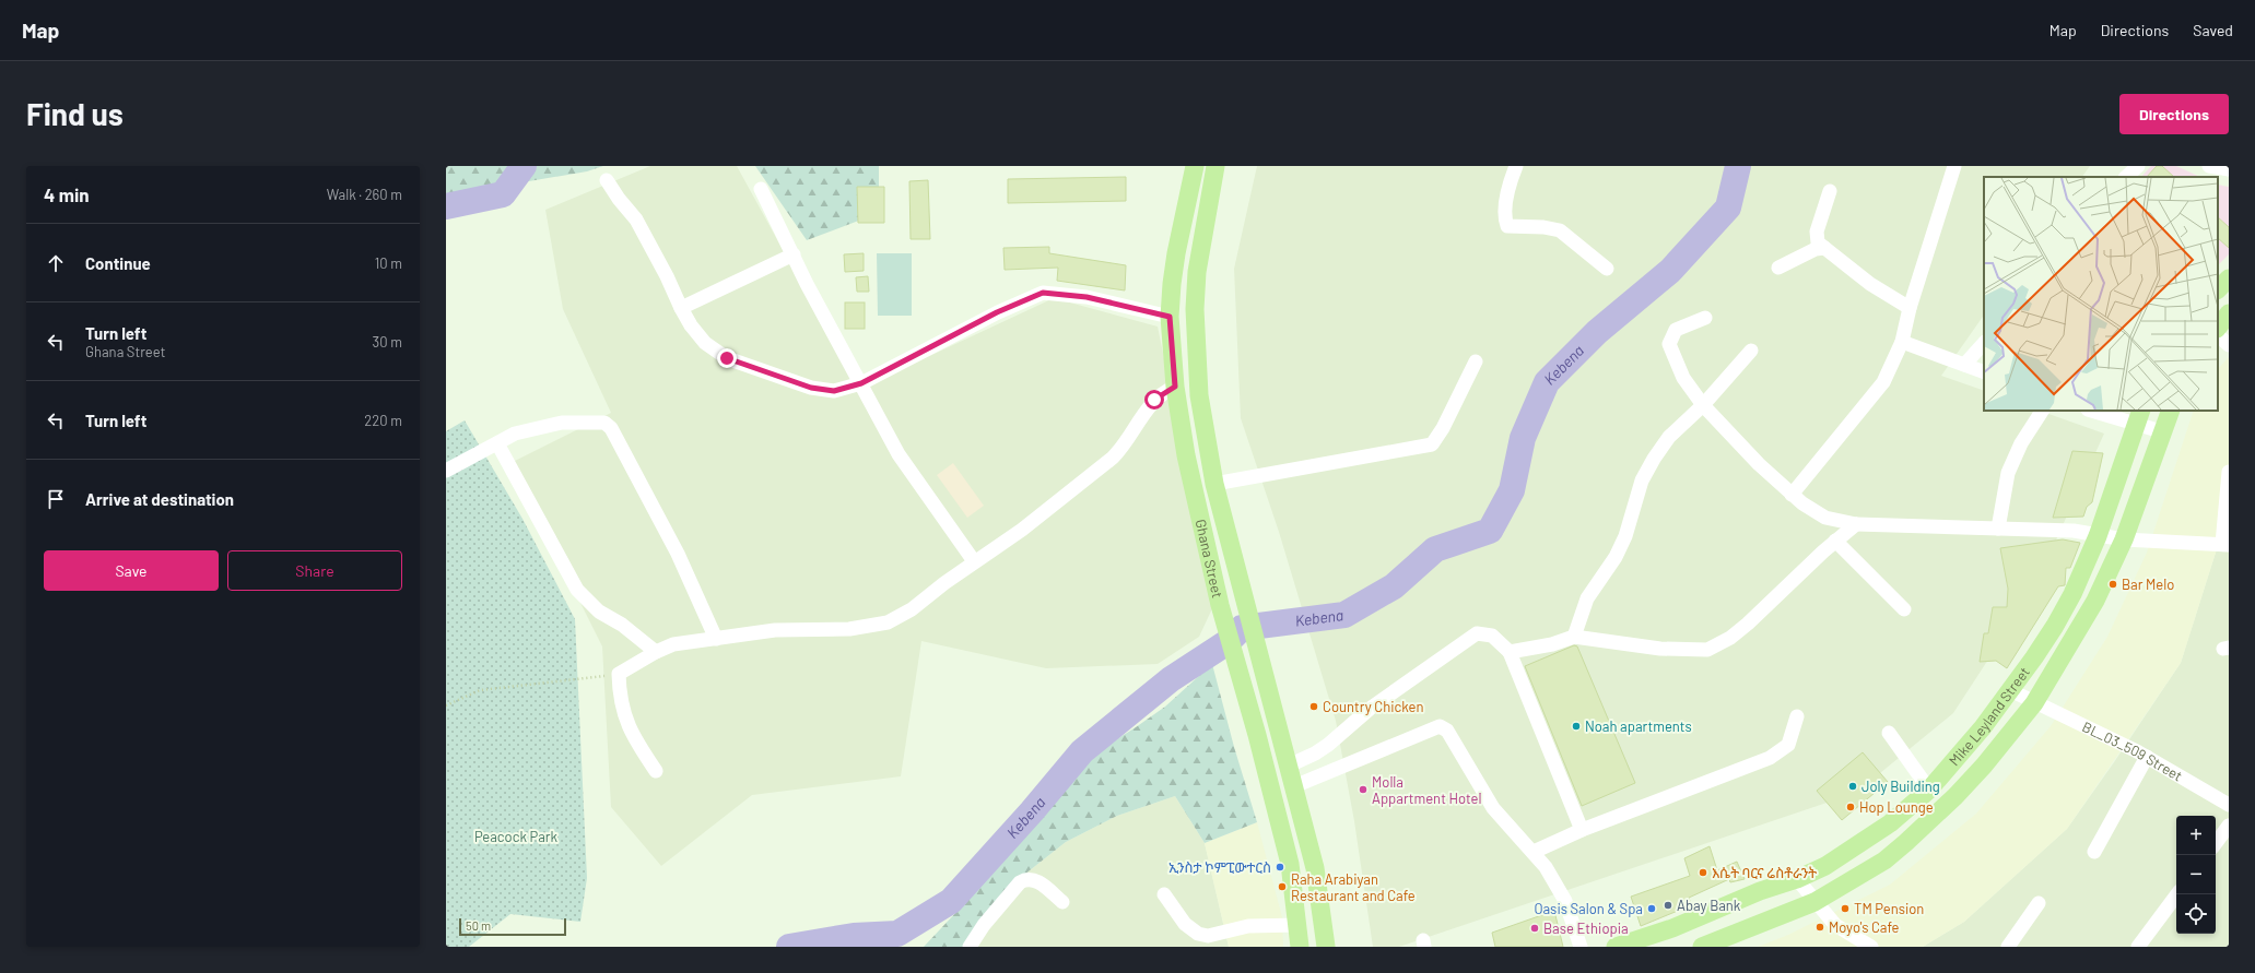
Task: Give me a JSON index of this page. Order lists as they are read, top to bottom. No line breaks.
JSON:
{"streets":{"main road":["Ghana Street","Mike Leyland Street"],"street":["BL_03_509 Street"]},"crossings":[["Mike Leyland Street","BL_03_509 Street"]],"water":["Kebena"],"parks":["Peacock Park"],"places":["Bar Melo","Country Chicken","Noah apartments","Joly Building","Molla Appartment Hotel","Hop Lounge","ኢንስታ ኮምፒውተርስ","እሴት ባርና ሬስቶራንት","Raha Arabiyan Restaurant and Cafe","Abay Bank","Oasis Salon & Spa","TM Pension","Moyo's Cafe","Base Ethiopia"],"scale_bar":"50 m","page":{"header":"Map","nav":["Map","Directions","Saved"],"buttons":["Directions",["Save","Share"]],"title":"Find us","heading":["4 min","Walk · 260 m"],"list":[["Continue","10 m"],["Turn left","Ghana Street","30 m"],["Turn left","220 m"],"Arrive at destination"],"map_buttons":["+","−"],"scale":"50 m"}}
